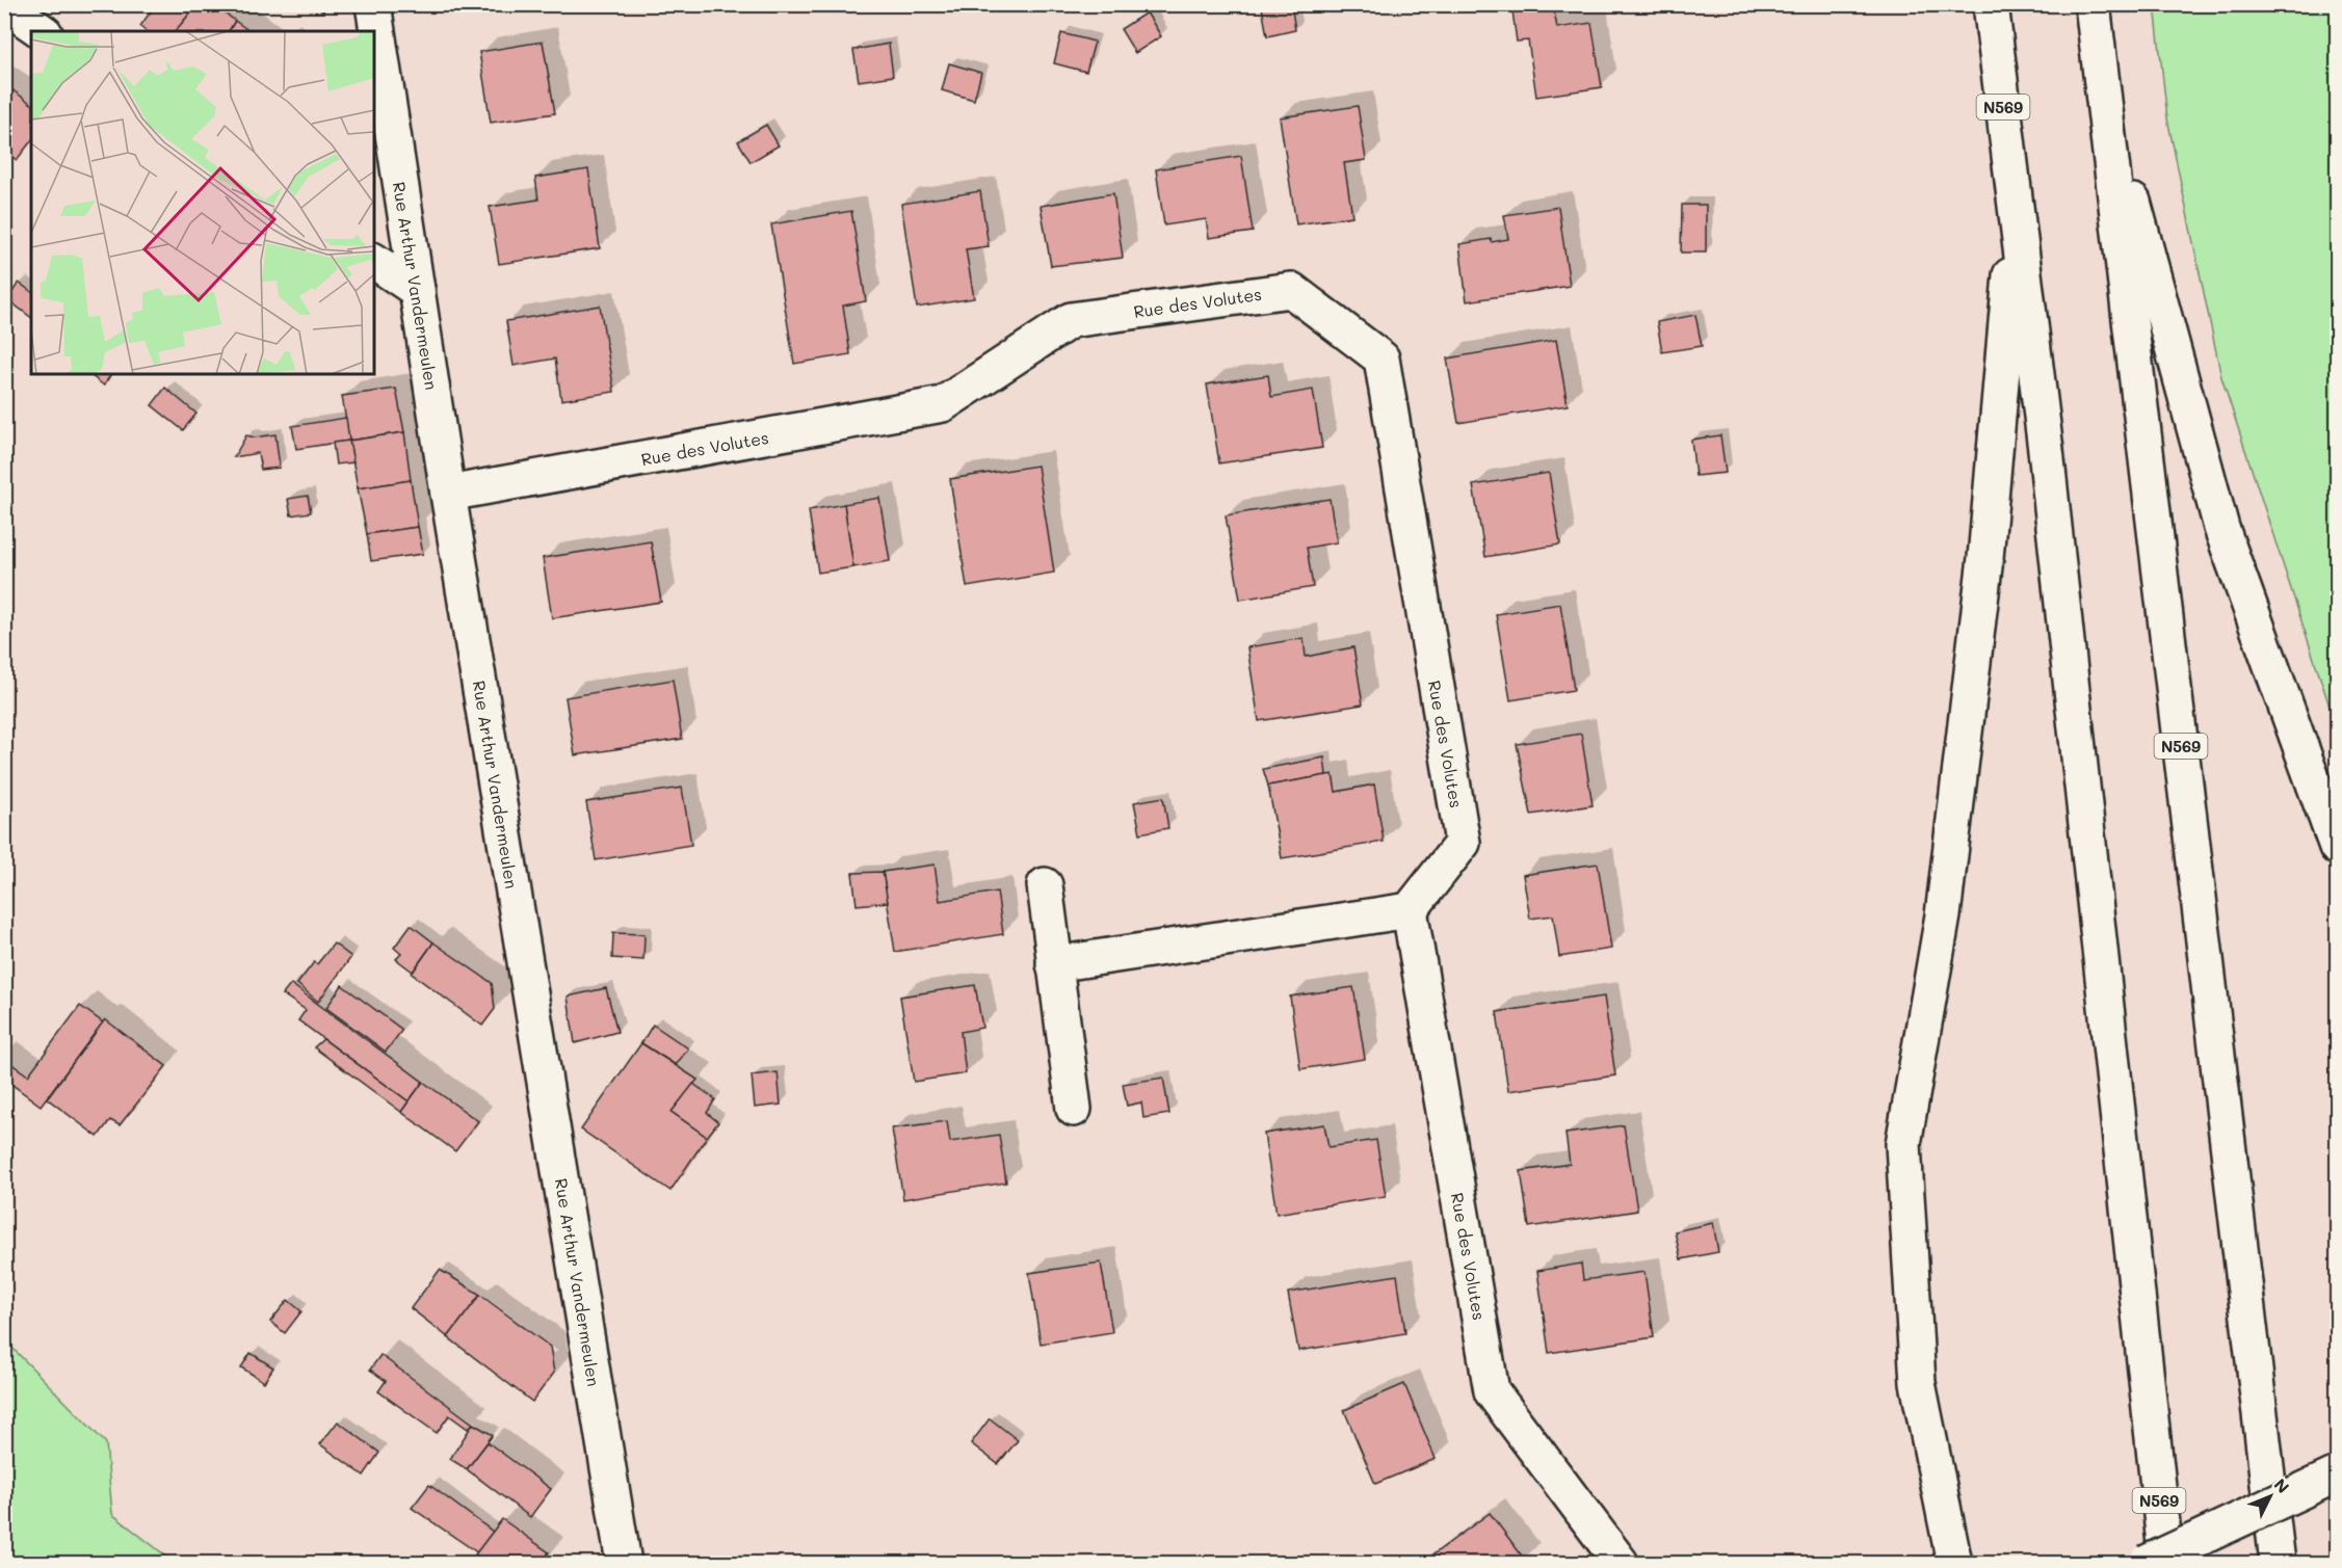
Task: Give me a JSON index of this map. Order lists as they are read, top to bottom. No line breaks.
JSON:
{"streets":{"main road":["N569","Rue Arthur Vandermeulen","Rue des Volutes"]},"crossings":[["Rue Arthur Vandermeulen","Rue des Volutes"]],"north":"top right"}
